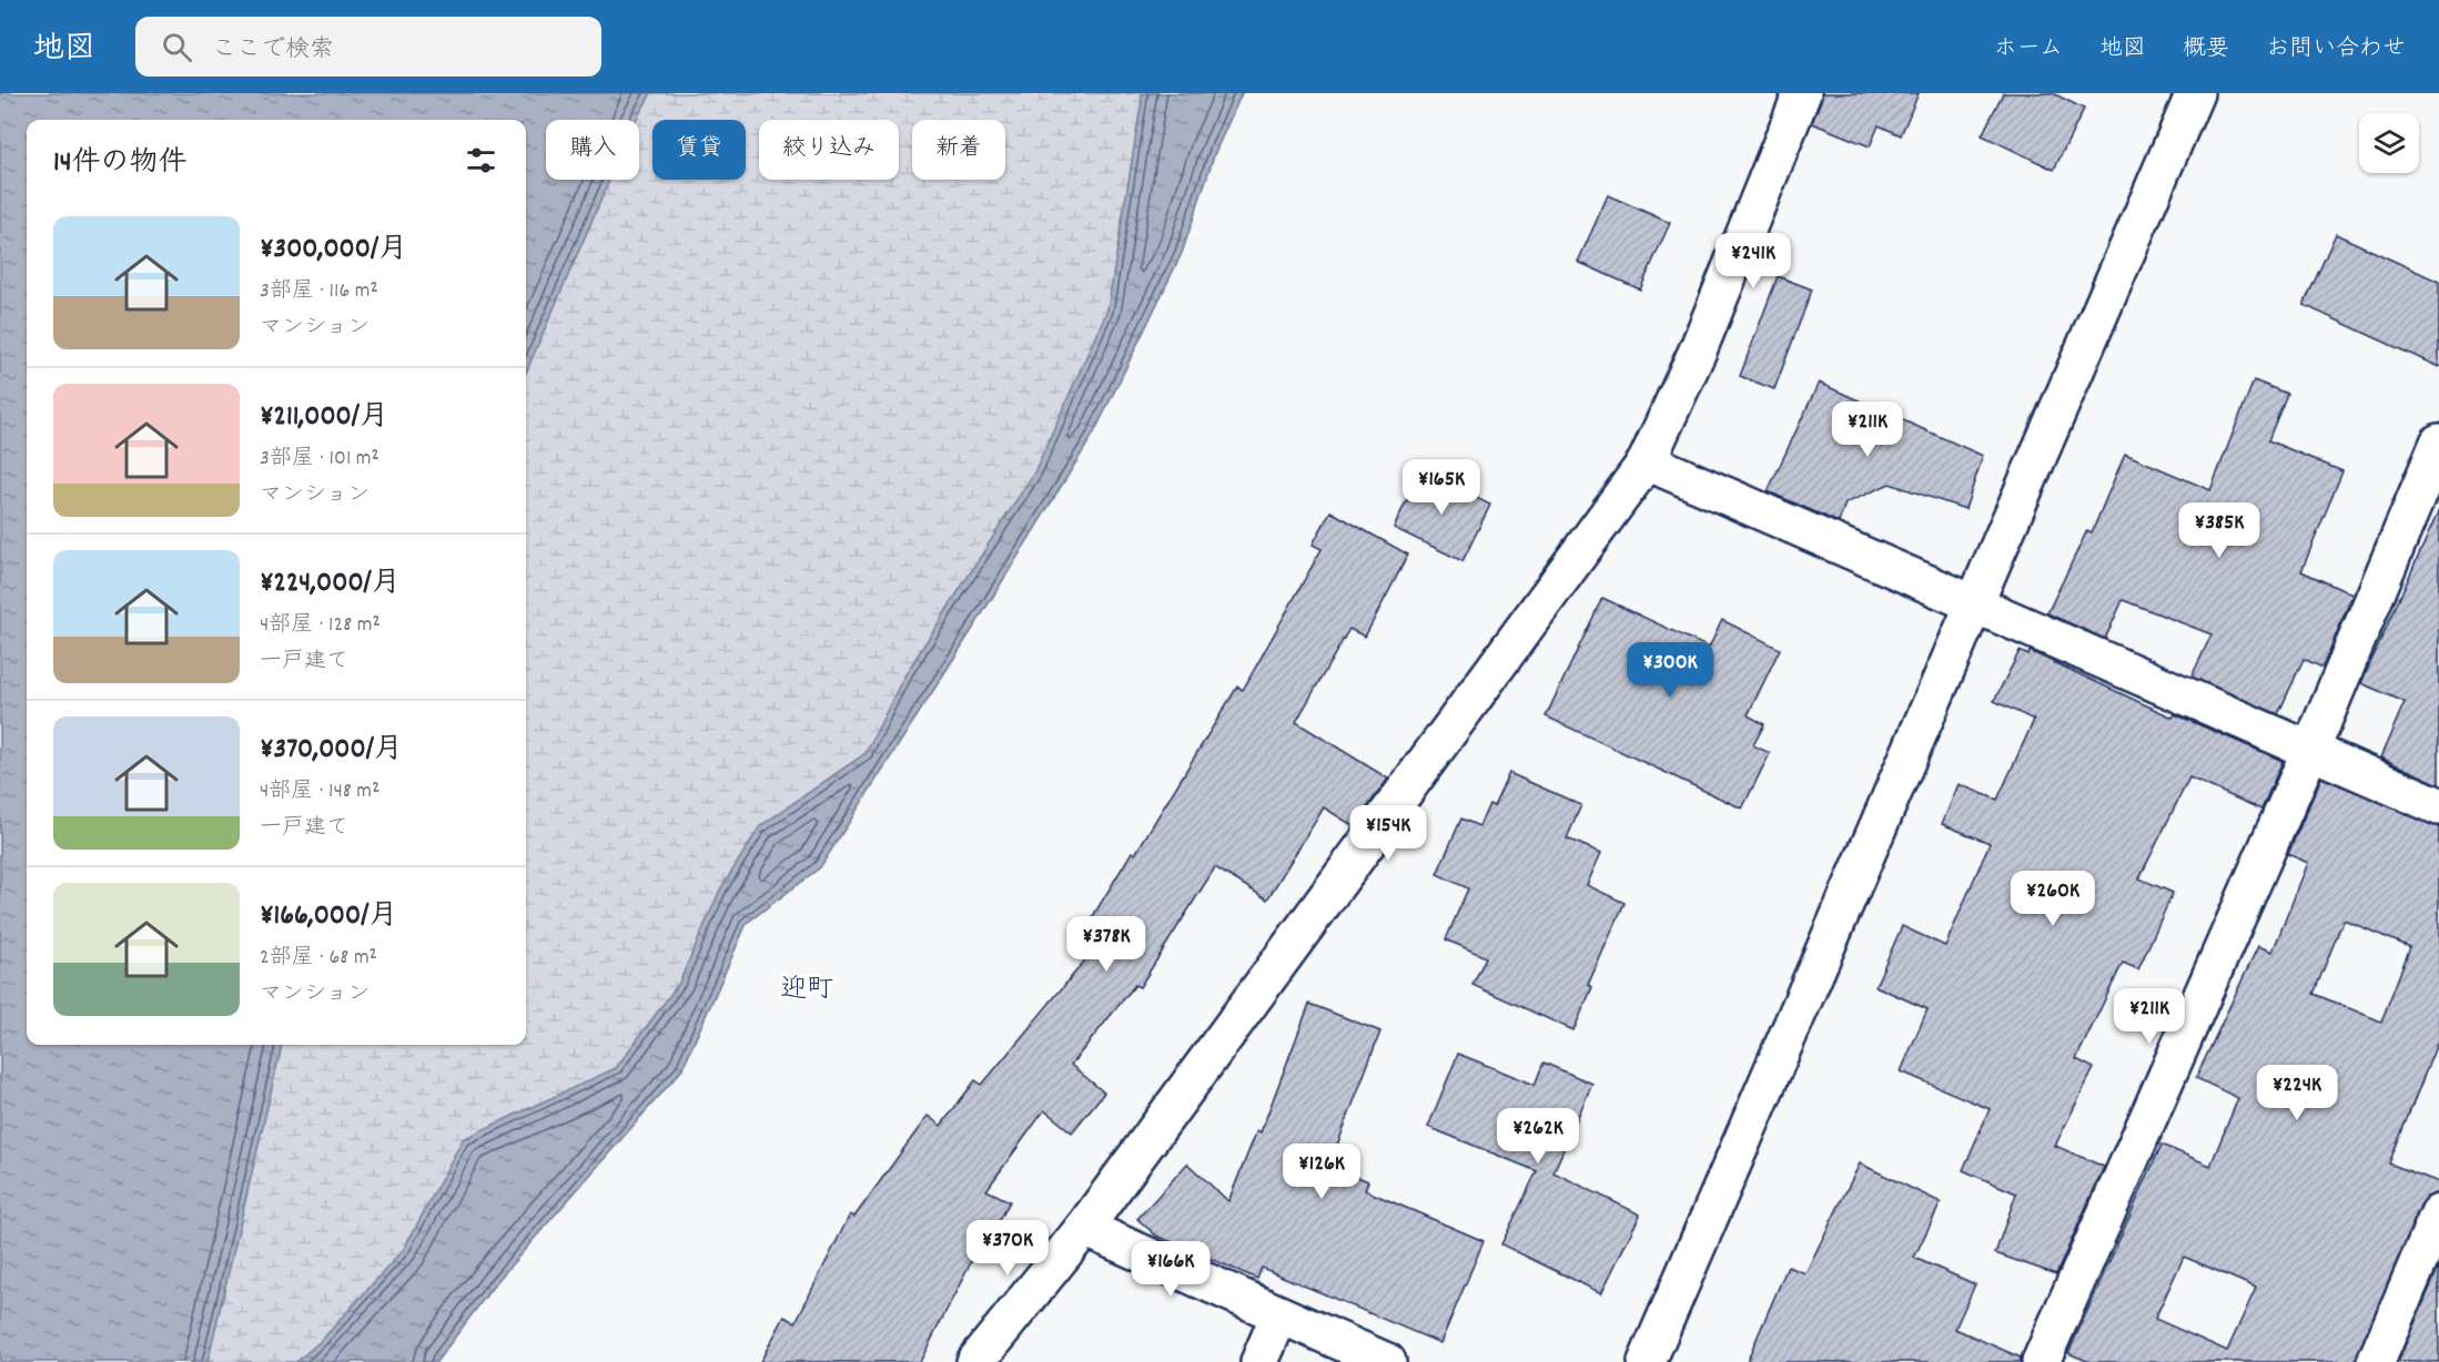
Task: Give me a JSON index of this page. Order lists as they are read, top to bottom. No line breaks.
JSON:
{"districts":["迎町"],"page":{"header":"地図","search":"ここで検索","nav":["ホーム","地図","概要","お問い合わせ"],"chip":["購入","賃貸","絞り込み","新着"],"heading":"14件の物件","list":[{"name":"¥300,000/月","note":"3部屋 · 116 m² · マンション"},{"name":"¥211,000/月","note":"3部屋 · 101 m² · マンション"},{"name":"¥224,000/月","note":"4部屋 · 128 m² · 一戸建て"},{"name":"¥370,000/月","note":"4部屋 · 148 m² · 一戸建て"},{"name":"¥166,000/月","note":"2部屋 · 68 m² · マンション"}],"price":["¥241K","¥211K","¥165K","¥385K","¥300K","¥154K","¥260K","¥378K","¥211K","¥224K","¥262K","¥126K","¥370K","¥166K"]}}
